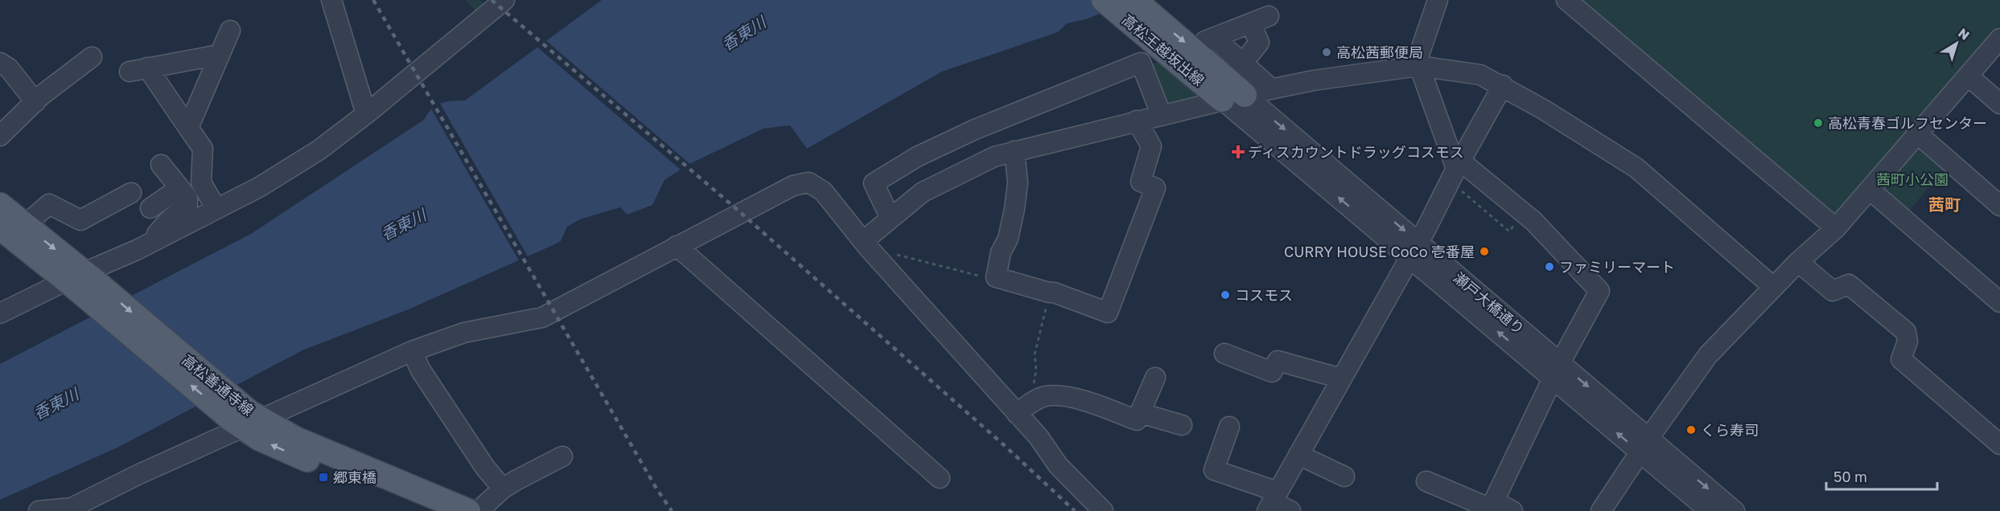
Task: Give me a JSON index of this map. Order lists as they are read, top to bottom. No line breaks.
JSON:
{"streets":{"main road":["高松王越坂出線","高松善通寺線"],"street":["瀬戸大橋通り"]},"crossings":[["高松王越坂出線","瀬戸大橋通り"]],"districts":["茜町"],"water":["香東川"],"parks":["茜町小公園"],"places":{"other":["高松茜郵便局","高松青春ゴルフセンター","CURRY HOUSE CoCo 壱番屋","ファミリーマート","コスモス","くら寿司"],"health":["ディスカウントドラッグコスモス"],"transit":["郷東橋"]},"scale_bar":"50 m","north":"top right"}
